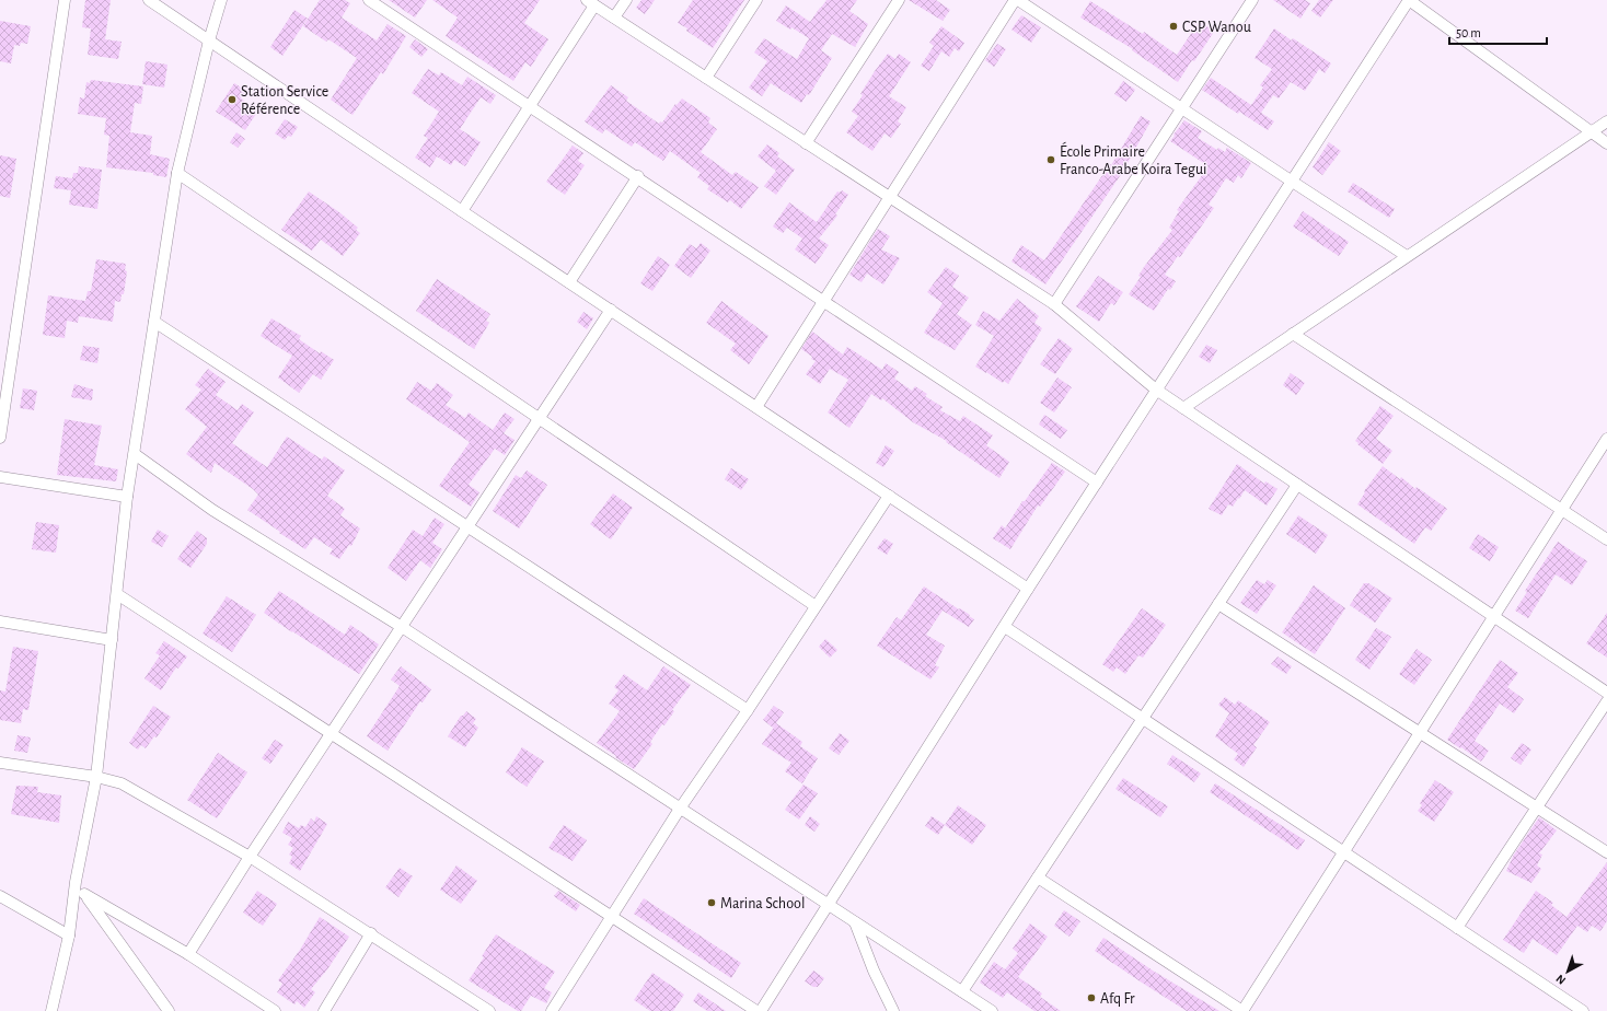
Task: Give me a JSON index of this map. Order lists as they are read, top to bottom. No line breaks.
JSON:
{"places":["CSP Wanou","Station Service Référence","École Primaire Franco-Arabe Koira Tegui","Marina School","Afq Fr"],"scale_bar":"50 m","north":"bottom left"}
